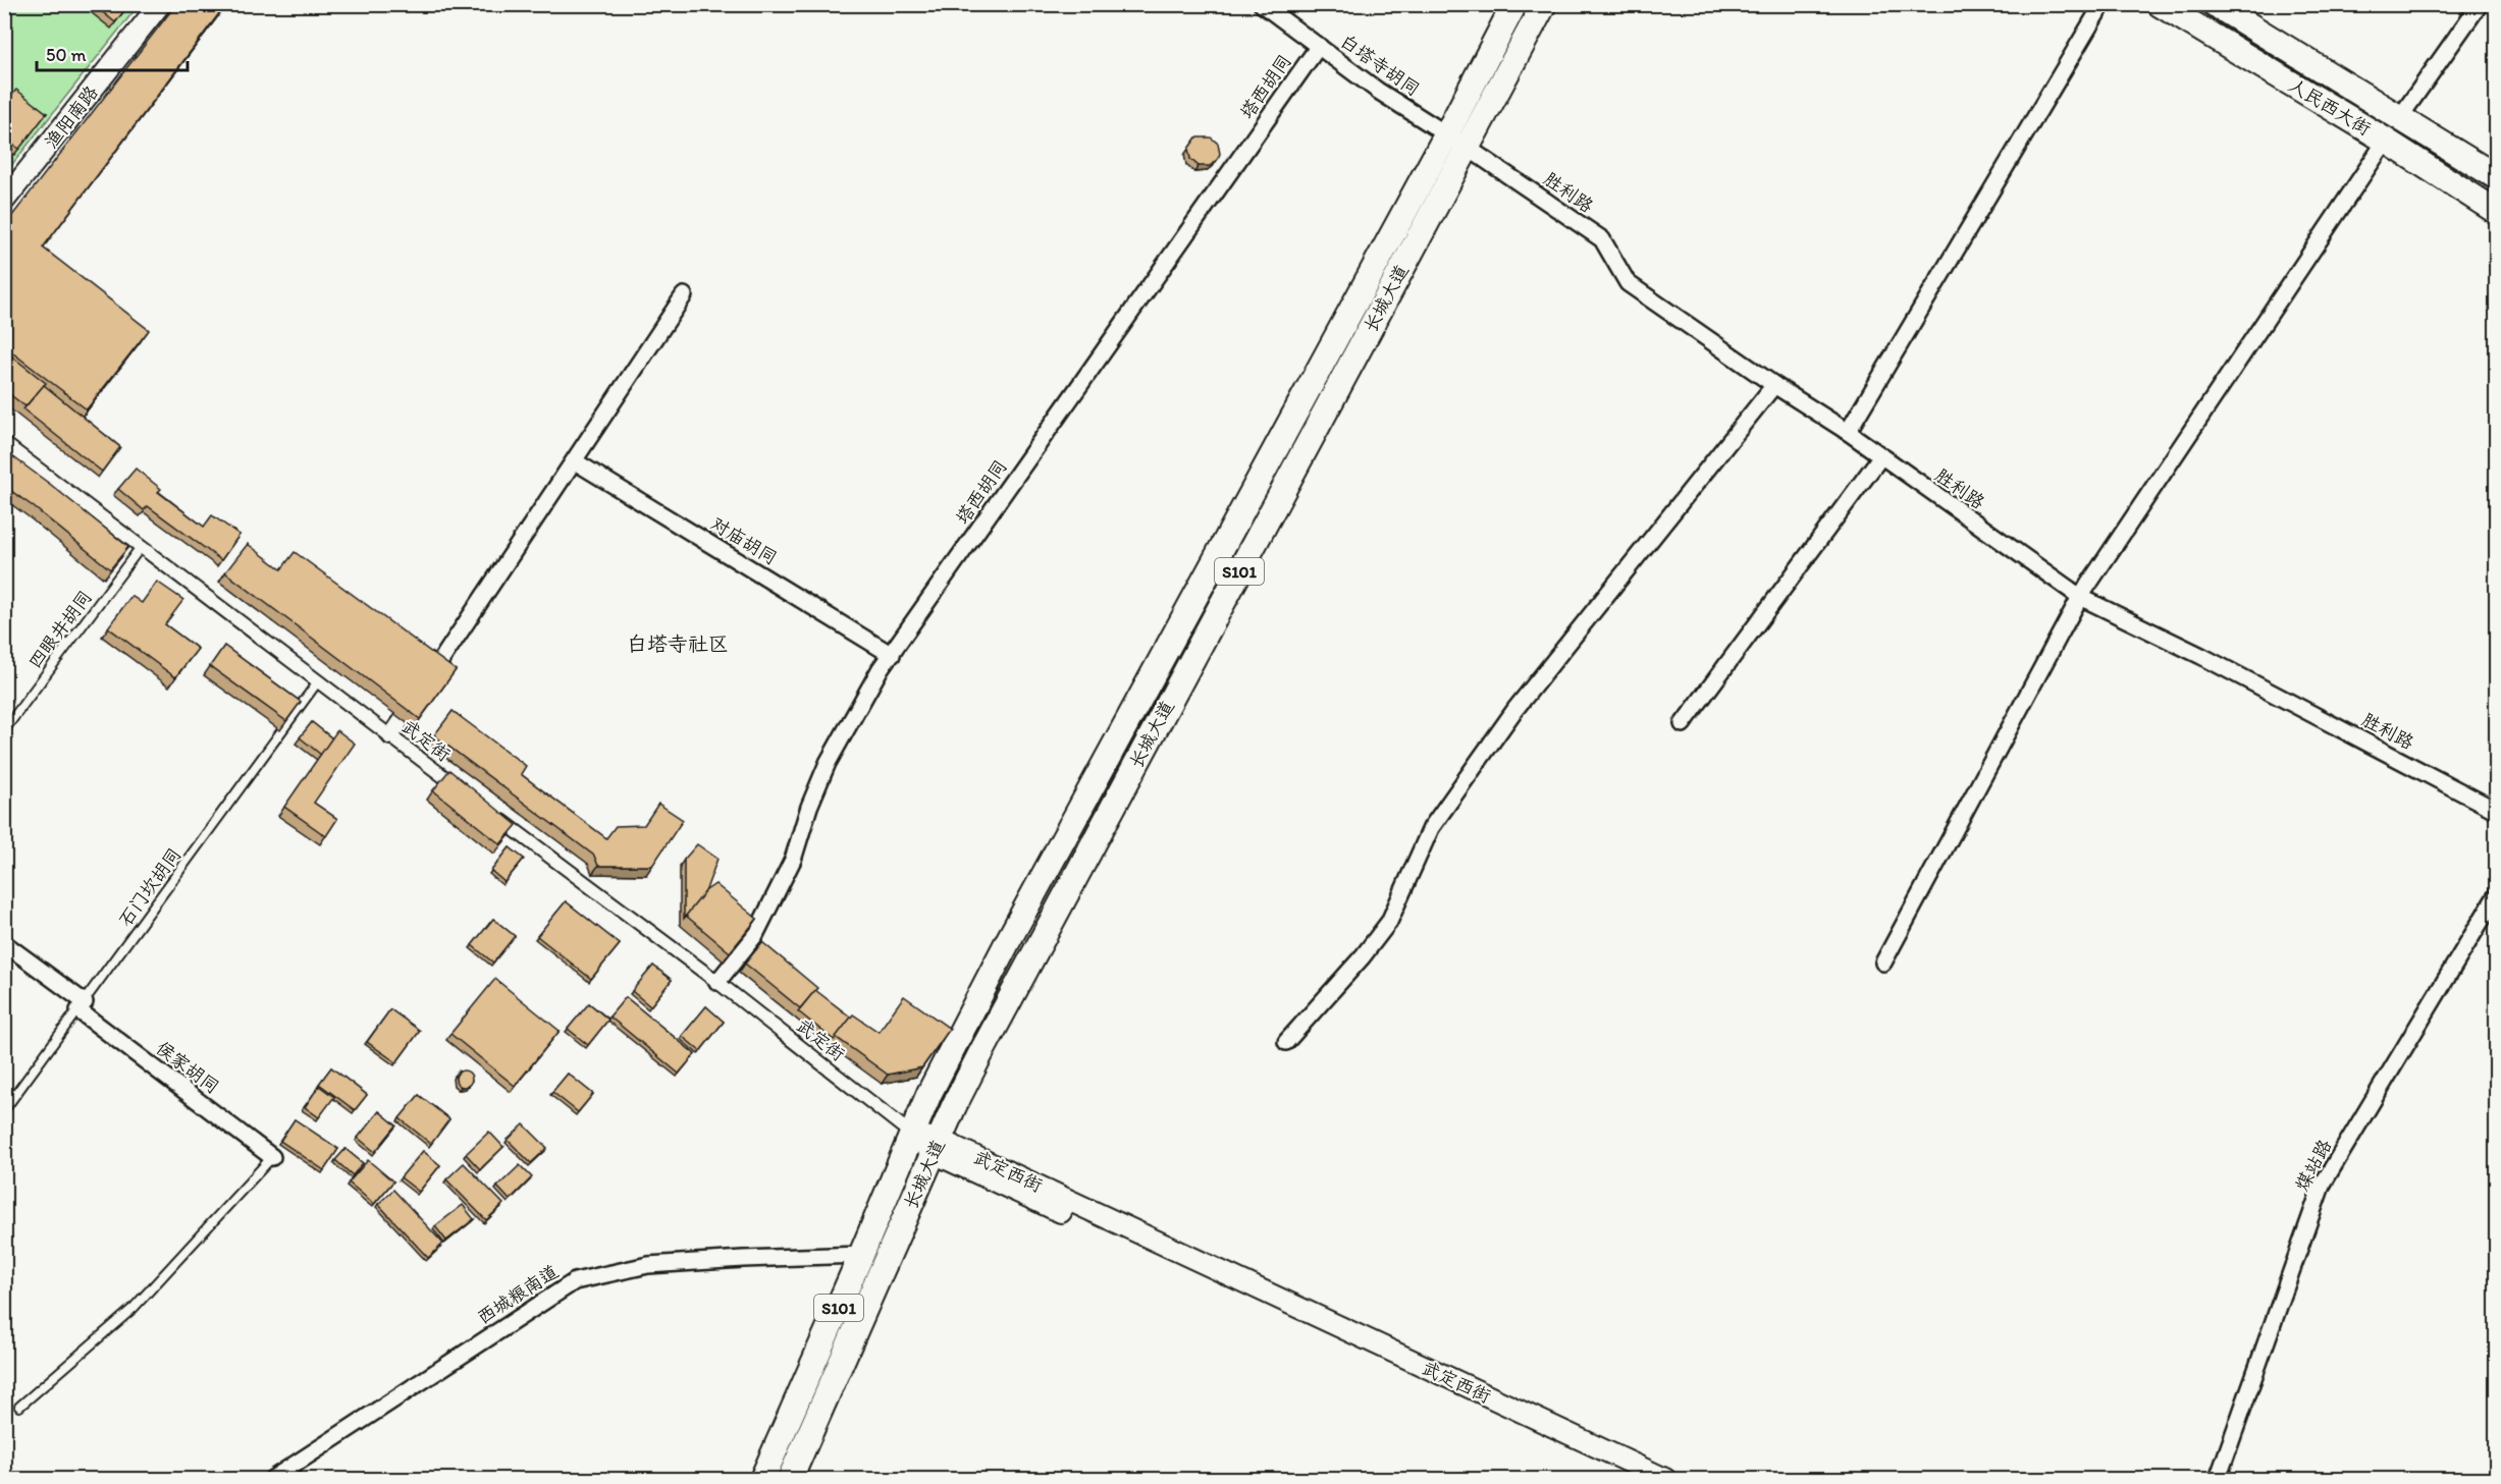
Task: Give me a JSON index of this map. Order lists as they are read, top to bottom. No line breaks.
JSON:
{"streets":{"main road":["人民西大街","长城大道","S101"],"street":["白塔寺胡同","塔西胡同","渔阳南路","胜利路","对庙胡同","武定街","侯家胡同","煤站路","武定西街","西城粮南道"],"lane":["四眼井胡同","石门坎胡同"]},"crossings":[["白塔寺胡同","塔西胡同"],["白塔寺胡同","胜利路"],["白塔寺胡同","长城大道"],["塔西胡同","对庙胡同"],["塔西胡同","武定街"],["胜利路","长城大道"],["长城大道","武定街"],["长城大道","武定西街"],["长城大道","西城粮南道"],["四眼井胡同","武定街"],["武定街","石门坎胡同"],["武定街","武定西街"],["石门坎胡同","侯家胡同"]],"districts":["白塔寺社区"],"scale_bar":"50 m"}
